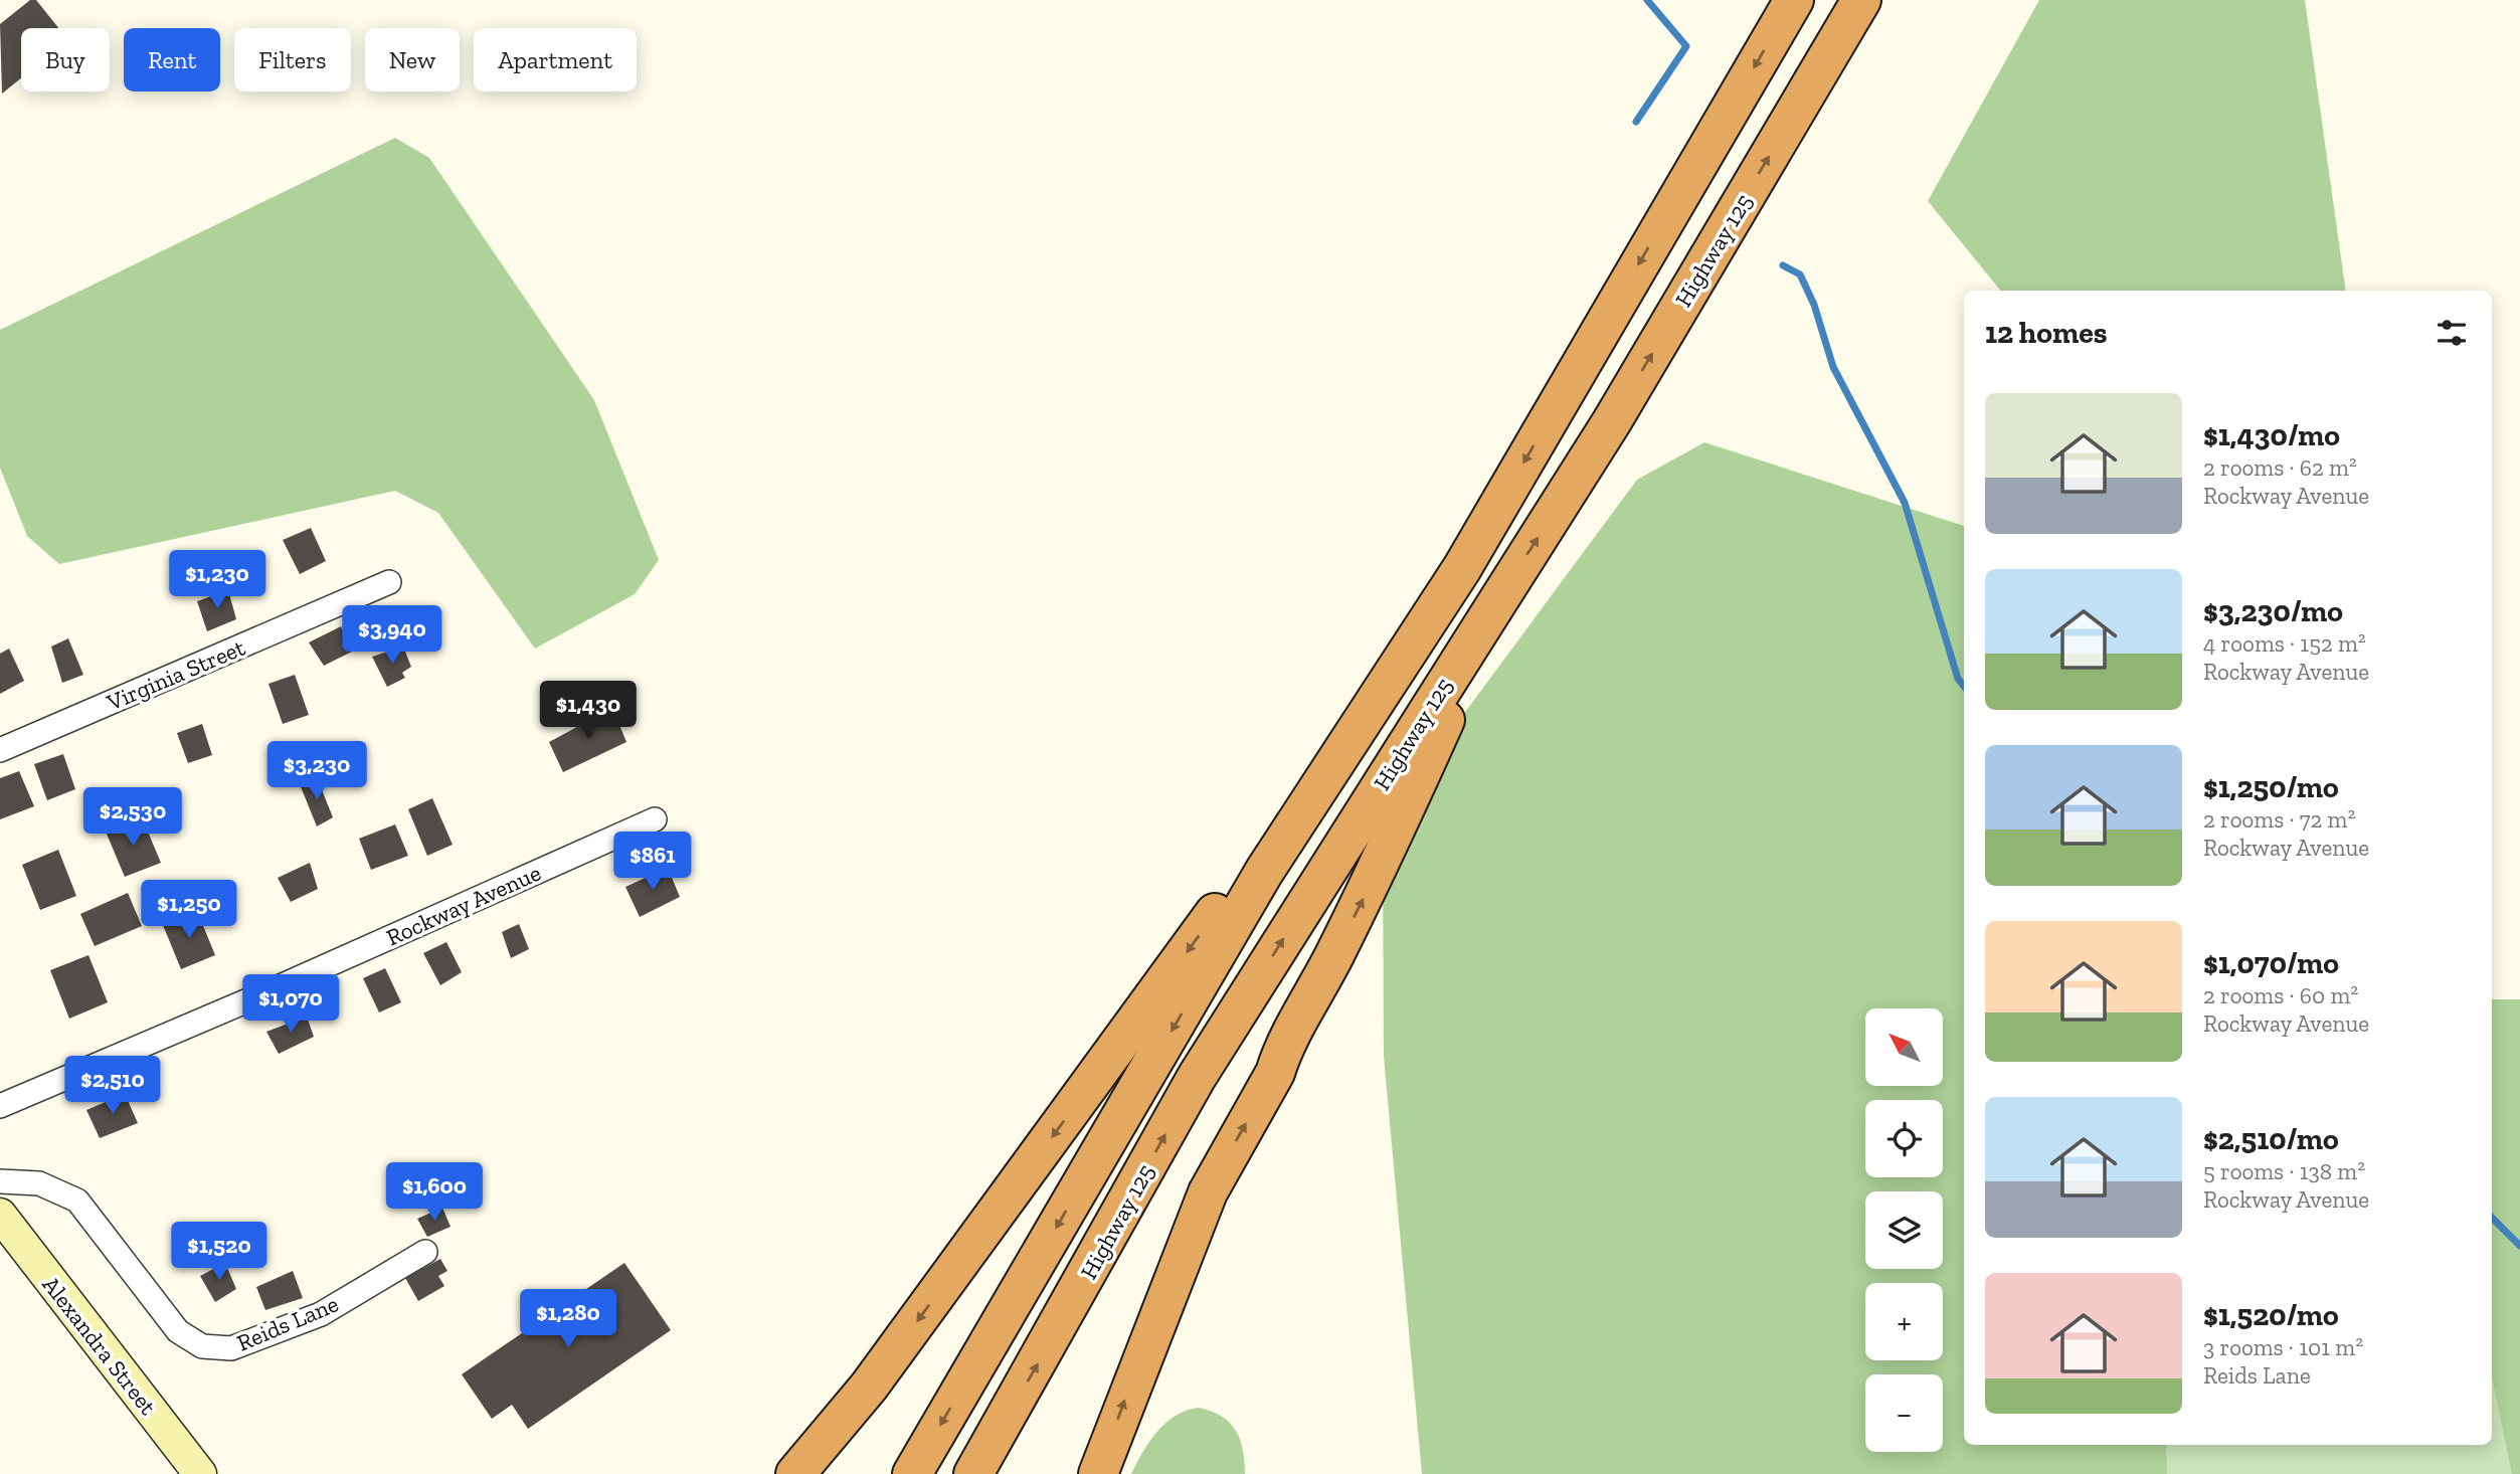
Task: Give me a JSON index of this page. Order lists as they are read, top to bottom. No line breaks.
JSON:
{"streets":{"highway":["Highway 125"],"main road":["Alexandra Street"],"street":["Virginia Street","Rockway Avenue","Reids Lane"]},"north":"top left","page":{"chip":["Buy","Rent","Filters","New","Apartment"],"heading":"12 homes","list":[{"name":"$1,430/mo","note":"2 rooms · 62 m² · Rockway Avenue"},{"name":"$3,230/mo","note":"4 rooms · 152 m² · Rockway Avenue"},{"name":"$1,250/mo","note":"2 rooms · 72 m² · Rockway Avenue"},{"name":"$1,070/mo","note":"2 rooms · 60 m² · Rockway Avenue"},{"name":"$2,510/mo","note":"5 rooms · 138 m² · Rockway Avenue"},{"name":"$1,520/mo","note":"3 rooms · 101 m² · Reids Lane"}],"price":["$1,230","$3,940","$1,430","$3,230","$2,530","$861","$1,250","$1,070","$2,510","$1,600","$1,520","$1,280"],"map_buttons":["+","−"]}}
